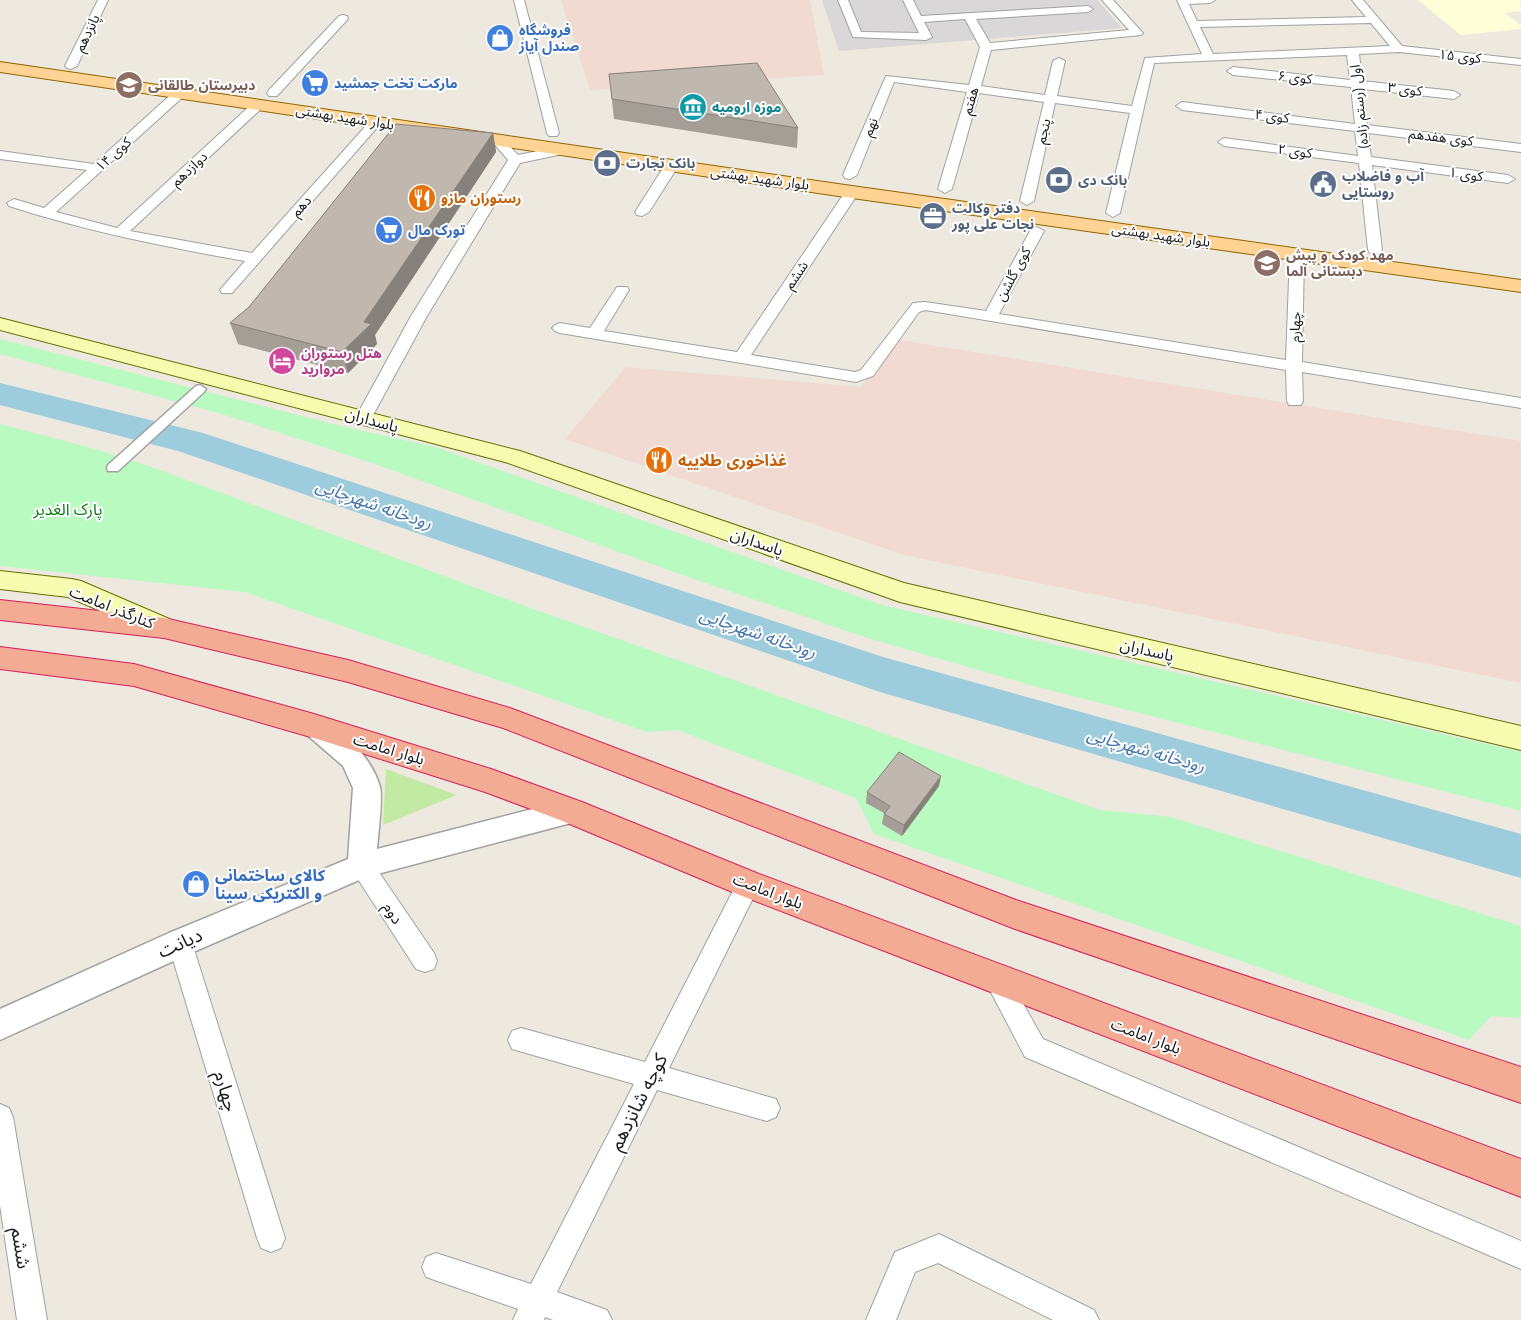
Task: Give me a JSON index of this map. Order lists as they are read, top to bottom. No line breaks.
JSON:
{"streets":{"highway":["بلوار امامت"],"main road":["بلوار شهید بهشتی","پاسداران","کنارگذر امامت"],"street":["پانزدهم","کوی ۱۵","کوی ۶","کوی ۳","هفتم","اول (رستم زاده)","کوی ۴","نهم","پنجم","کوی هفدهم","کوی ۲","کوی ۱۴","دوازدهم","کوی ۱","دهم","کوی گلشن","ششم","چهارم","دوم","دیانت","کوچه شانزدهم"]},"crossings":[["پانزدهم","بلوار شهید بهشتی"],["کوی ۱۵","اول (رستم زاده)"],["کوی ۶","کوی ۳"],["کوی ۶","اول (رستم زاده)"],["کوی ۳","اول (رستم زاده)"],["هفتم","بلوار شهید بهشتی"],["هفتم","نهم"],["اول (رستم زاده)","کوی ۴"],["اول (رستم زاده)","بلوار شهید بهشتی"],["اول (رستم زاده)","کوی هفدهم"],["اول (رستم زاده)","کوی ۲"],["اول (رستم زاده)","کوی ۱"],["کوی ۴","کوی هفدهم"],["بلوار شهید بهشتی","نهم"],["بلوار شهید بهشتی","پنجم"],["بلوار شهید بهشتی","کوی ۱۴"],["بلوار شهید بهشتی","دوازدهم"],["بلوار شهید بهشتی","دهم"],["بلوار شهید بهشتی","ششم"],["بلوار شهید بهشتی","چهارم"],["نهم","ششم"],["کوی ۲","کوی ۱"],["چهارم","دیانت"],["بلوار امامت","دیانت"],["بلوار امامت","کوچه شانزدهم"],["دوم","دیانت"]],"water":["رودخانه شهرچایی"],"parks":["پارک الغدیر"],"places":{"shop":["فروشگاه صندل آیاز","کالای ساختمانی و الکتریکی سینا"],"supermarket":["مارکت تخت جمشید","تورک مال"],"school or university":["دبیرستان طالقانی","مهد کودک و پیش دبستانی آلما"],"museum":["موزه ارومیه"],"bank":["بانک تجارت","بانک دی"],"public building":["آب و فاضلاب روستایی"],"restaurant":["رستوران مازو","غذاخوری طلاییه"],"office":["دفتر وکالت نجات علی پور"],"hotel":["هتل رستوران مروارید"]}}
